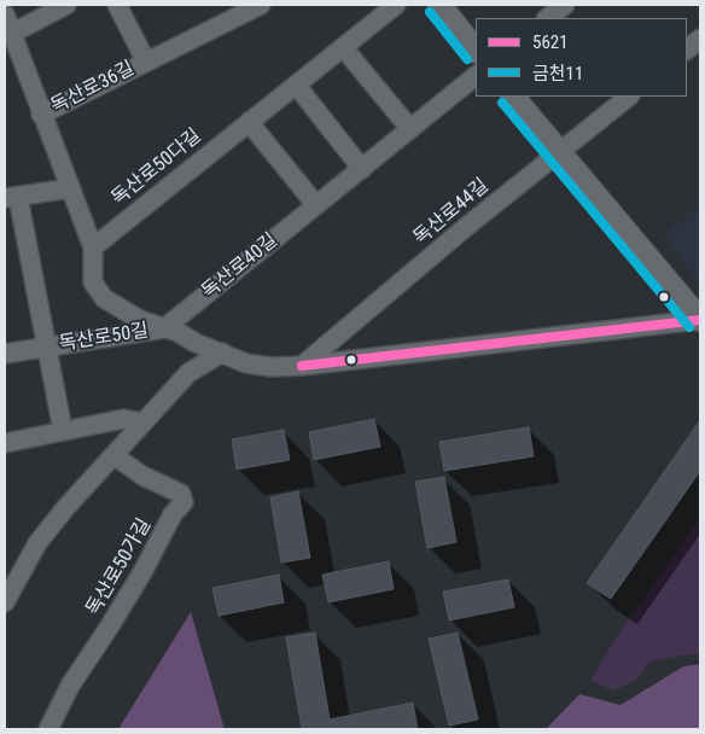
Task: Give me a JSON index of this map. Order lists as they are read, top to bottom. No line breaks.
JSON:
{"streets":{"street":["독산로36길","독산로50다길","독산로44길","독산로40길","독산로50길","독산로50가길"]},"crossings":[["독산로44길","독산로50길"],["독산로40길","독산로50길"]],"lines":["transit line 금천11","transit line 5621"],"legend":["5621","금천11"]}
